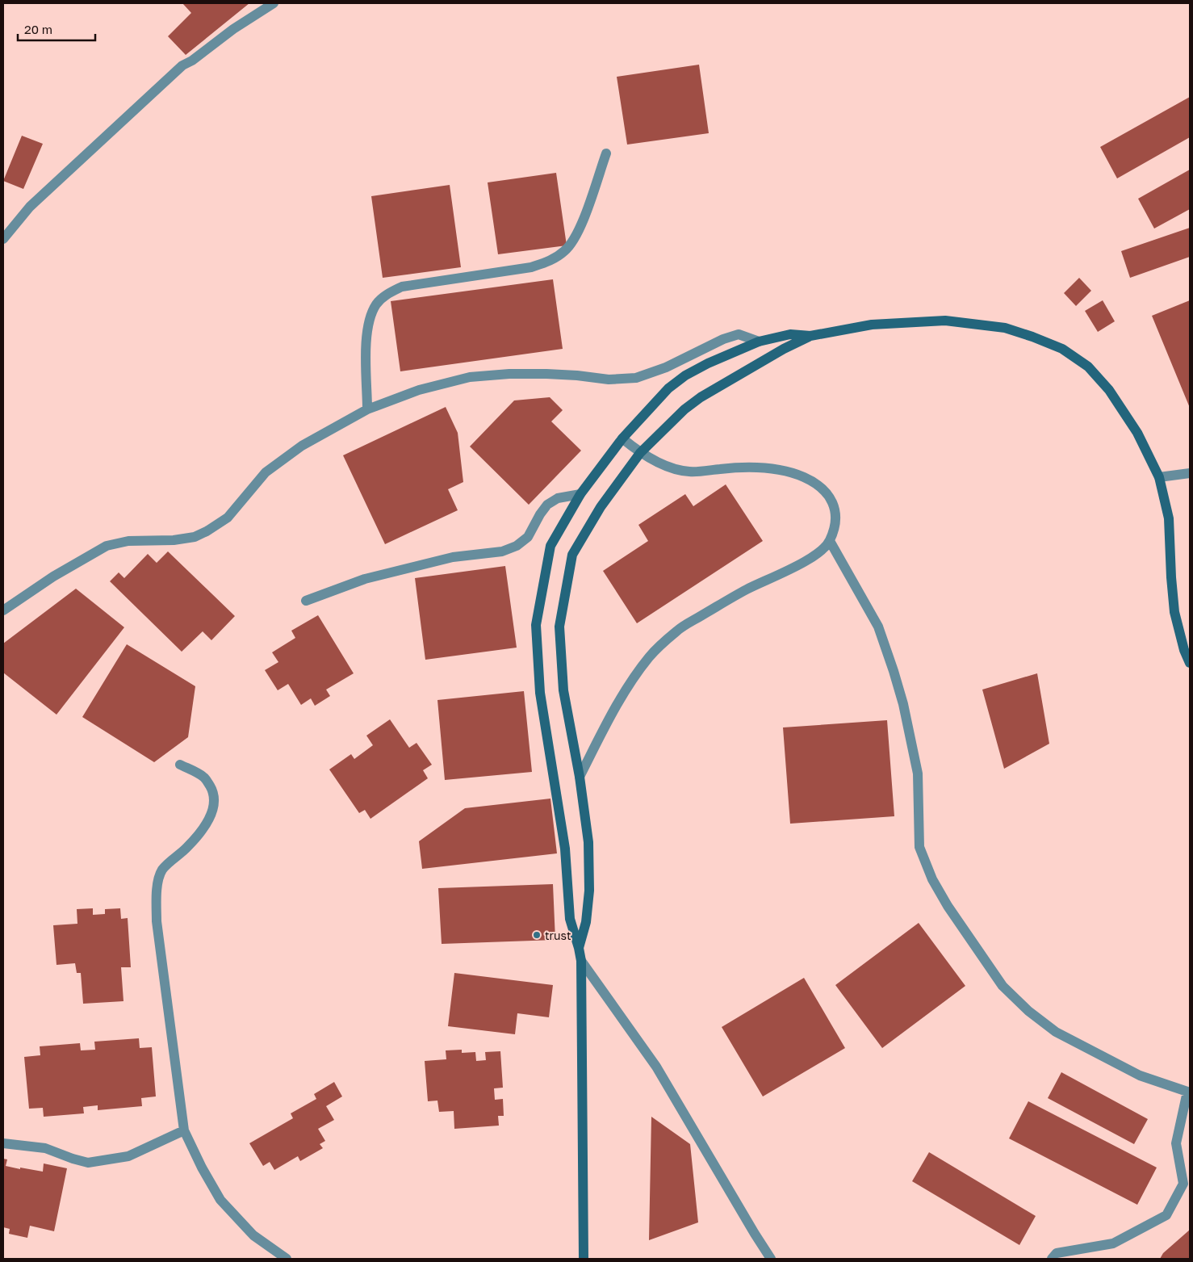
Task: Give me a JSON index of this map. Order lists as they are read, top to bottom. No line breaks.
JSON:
{"places":["trust"],"scale_bar":"20 m"}
